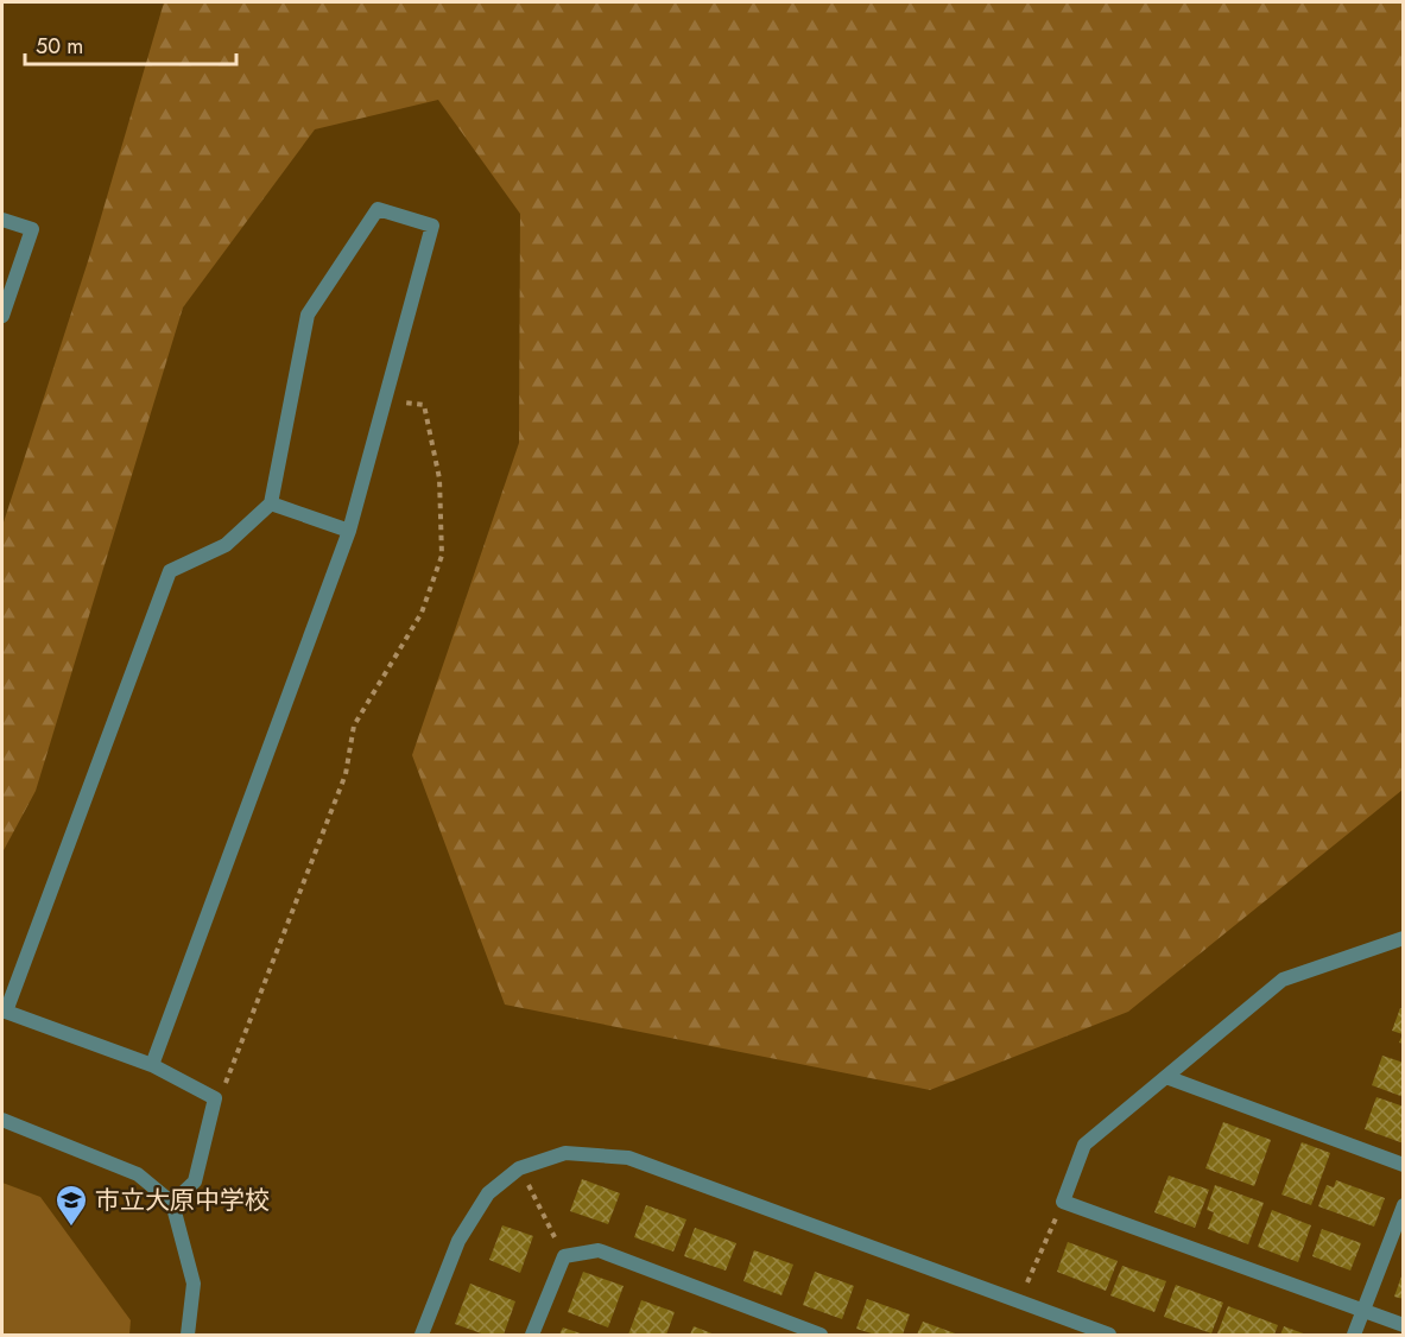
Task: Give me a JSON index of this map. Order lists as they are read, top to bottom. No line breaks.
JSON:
{"places":{"school or university":["市立大原中学校"]},"scale_bar":"50 m"}
